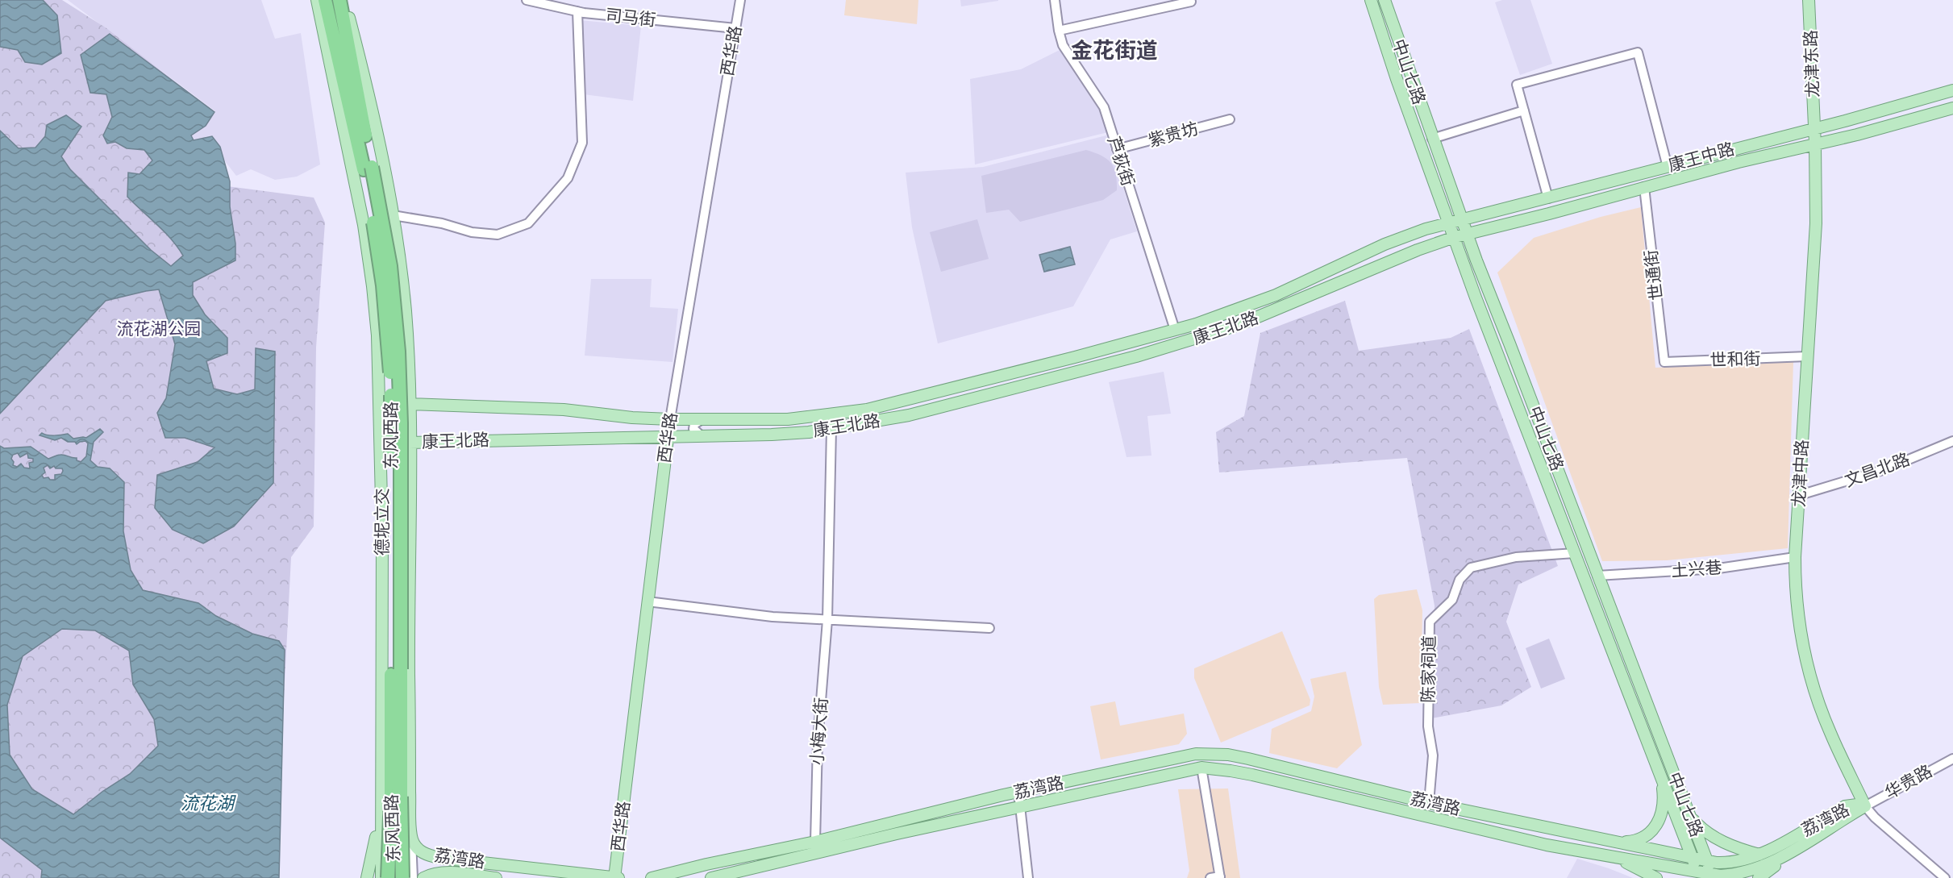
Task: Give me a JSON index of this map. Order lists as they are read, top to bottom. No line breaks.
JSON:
{"streets":{"highway":["德坭立交"],"main road":["西华路","龙津东路","中山七路","康王中路","康王北路","东风西路","龙津中路","荔湾路"],"street":["司马街","紫贵坊","芦荻街","世通街","世和街","文昌北路","土兴巷","陈家祠道","小梅大街","华贵路"]},"crossings":[["司马街","西华路"],["西华路","康王北路"],["西华路","荔湾路"],["龙津东路","康王中路"],["龙津东路","龙津中路"],["中山七路","康王中路"],["中山七路","康王北路"],["中山七路","土兴巷"],["中山七路","陈家祠道"],["中山七路","荔湾路"],["紫贵坊","芦荻街"],["康王中路","世通街"],["康王中路","康王北路"],["康王中路","龙津中路"],["芦荻街","康王北路"],["世通街","世和街"],["康王北路","东风西路"],["康王北路","小梅大街"],["世和街","龙津中路"],["东风西路","德坭立交"],["东风西路","荔湾路"],["文昌北路","龙津中路"],["龙津中路","土兴巷"],["龙津中路","华贵路"],["龙津中路","荔湾路"],["陈家祠道","荔湾路"],["小梅大街","荔湾路"],["华贵路","荔湾路"]],"districts":["金花街道"],"water":["流花湖"],"parks":["流花湖公园"]}
